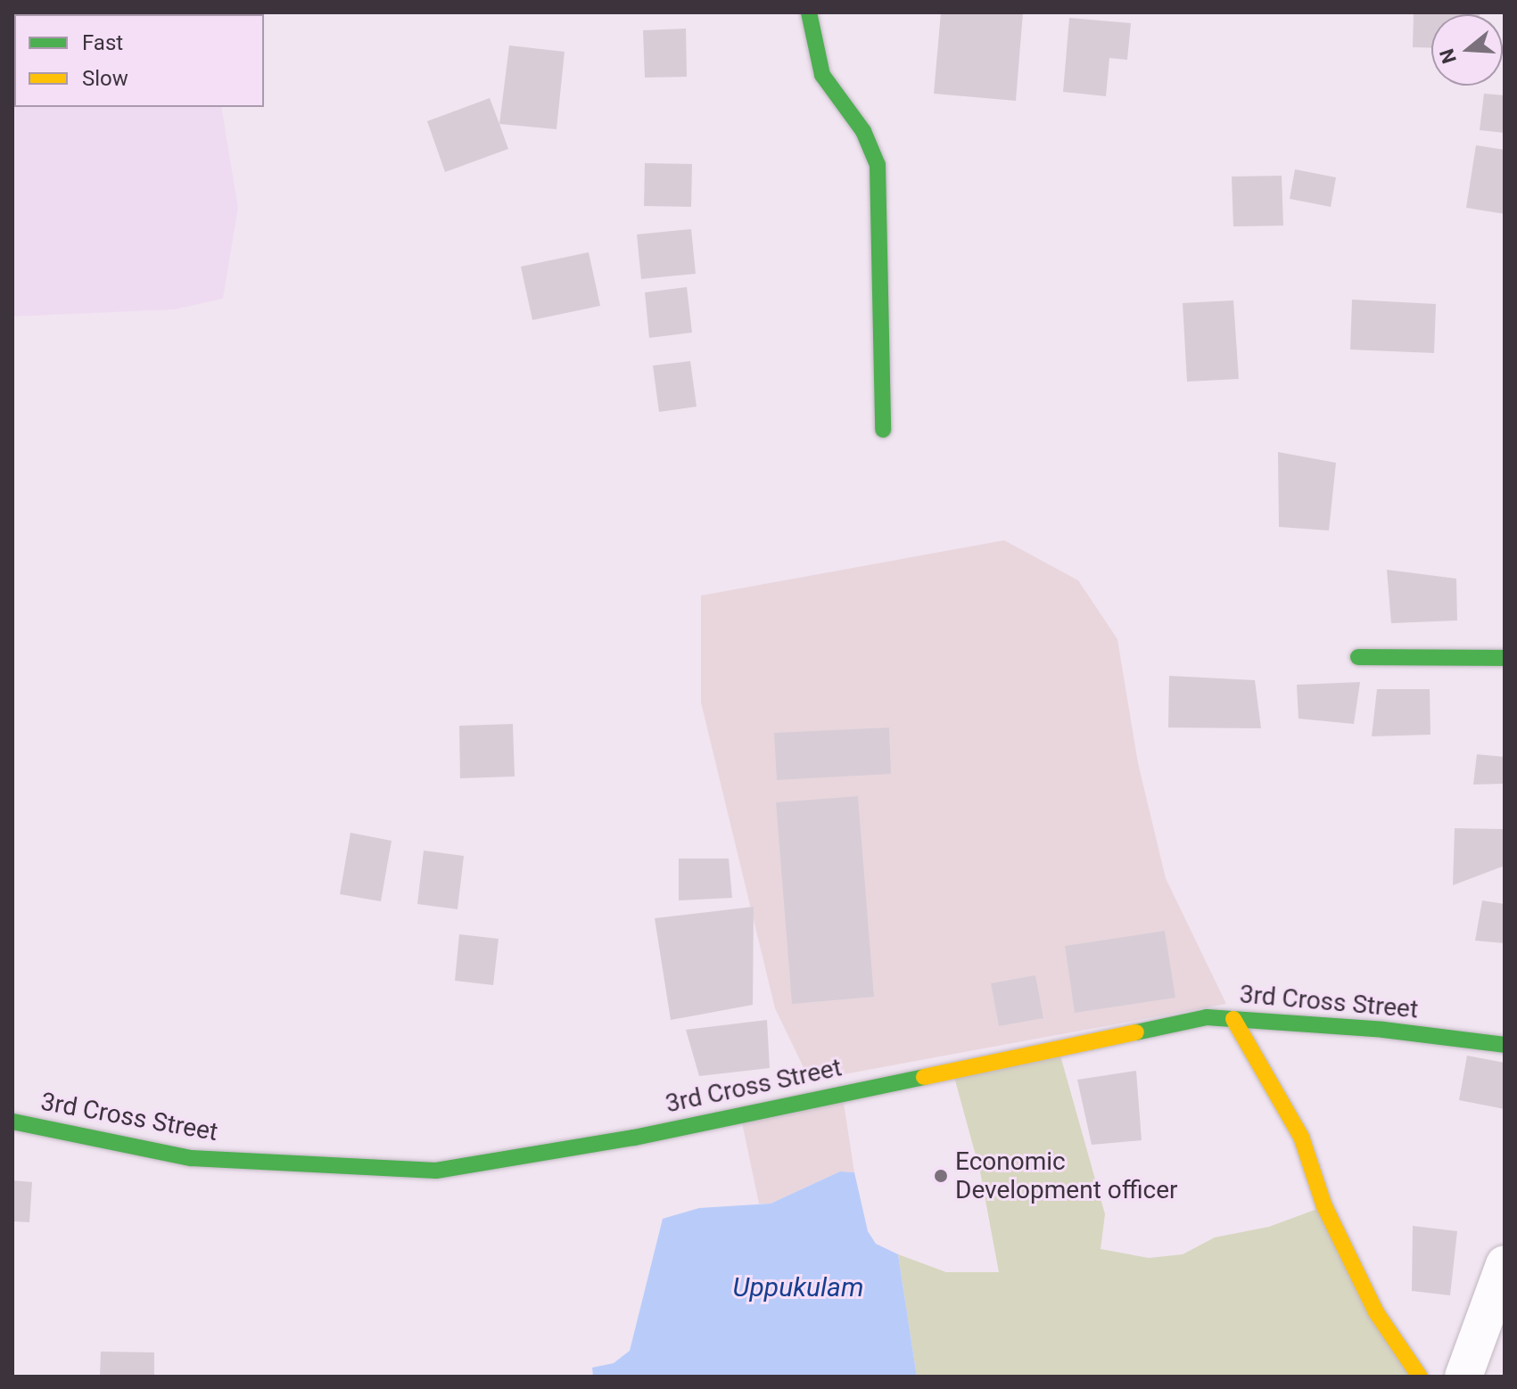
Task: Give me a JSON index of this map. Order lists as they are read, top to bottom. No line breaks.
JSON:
{"streets":{"street":["3rd Cross Street"]},"water":["Uppukulam"],"places":["Economic Development officer"],"legend":["Fast","Slow"],"north":"left"}
